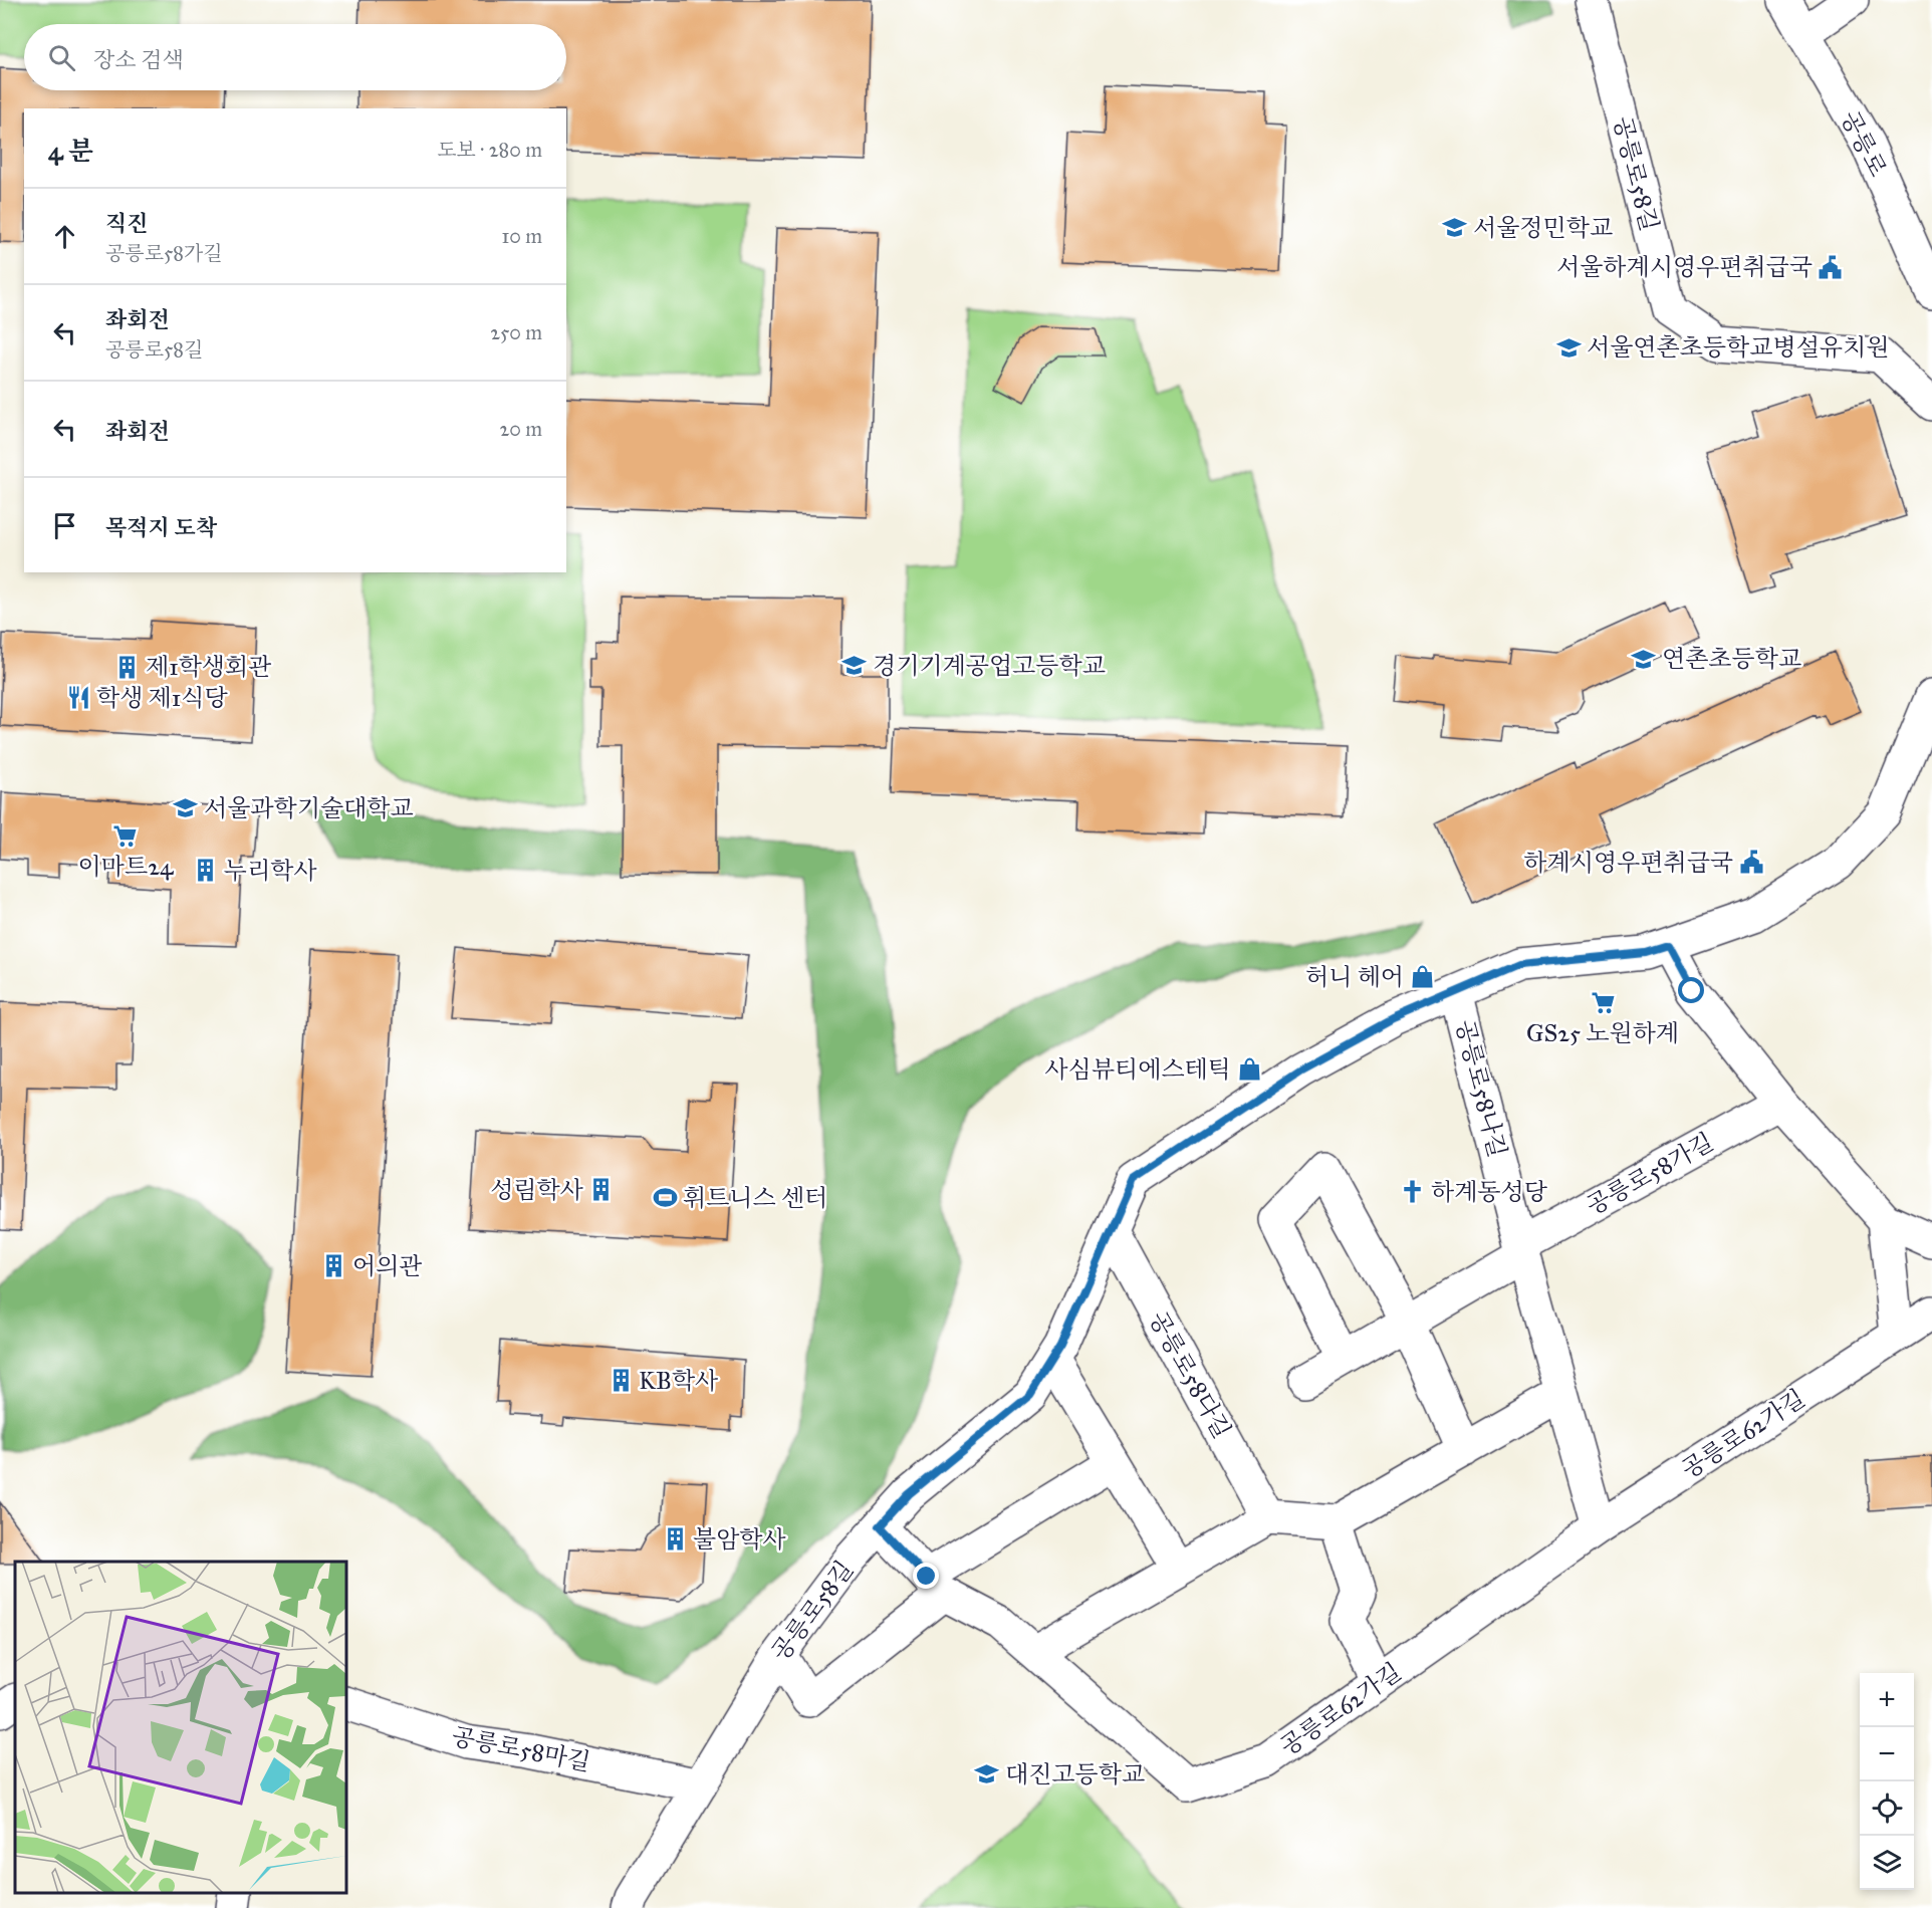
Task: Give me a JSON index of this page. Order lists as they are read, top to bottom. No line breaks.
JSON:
{"streets":{"street":["공릉로","공릉로58길","공릉로58나길","공릉로58가길","공릉로58다길","공릉로62가길","공릉로58마길"]},"crossings":[["공릉로58길","공릉로58나길"],["공릉로58길","공릉로58다길"],["공릉로58길","공릉로62가길"],["공릉로58길","공릉로58마길"],["공릉로58나길","공릉로58가길"],["공릉로58나길","공릉로62가길"]],"places":{"school or university":["서울정민학교","서울연촌초등학교병설유치원","연촌초등학교","경기기계공업고등학교","서울과학기술대학교","대진고등학교"],"public building":["서울하계시영우편취급국","하계시영우편취급국"],"building":["제1학생회관","누리학사","성림학사","어의관","KB학사","불암학사"],"restaurant":["학생 제1식당"],"supermarket":["이마트24","GS25 노원하계"],"shop":["허니 헤어","사심뷰티에스테틱"],"church":["하계동성당"],"sports":["휘트니스 센터"]},"page":{"search":"장소 검색","heading":["4 분","도보 · 280 m"],"list":[["직진","공릉로58가길","10 m"],["좌회전","공릉로58길","250 m"],["좌회전","20 m"],"목적지 도착"],"map_buttons":["+","−"]}}
